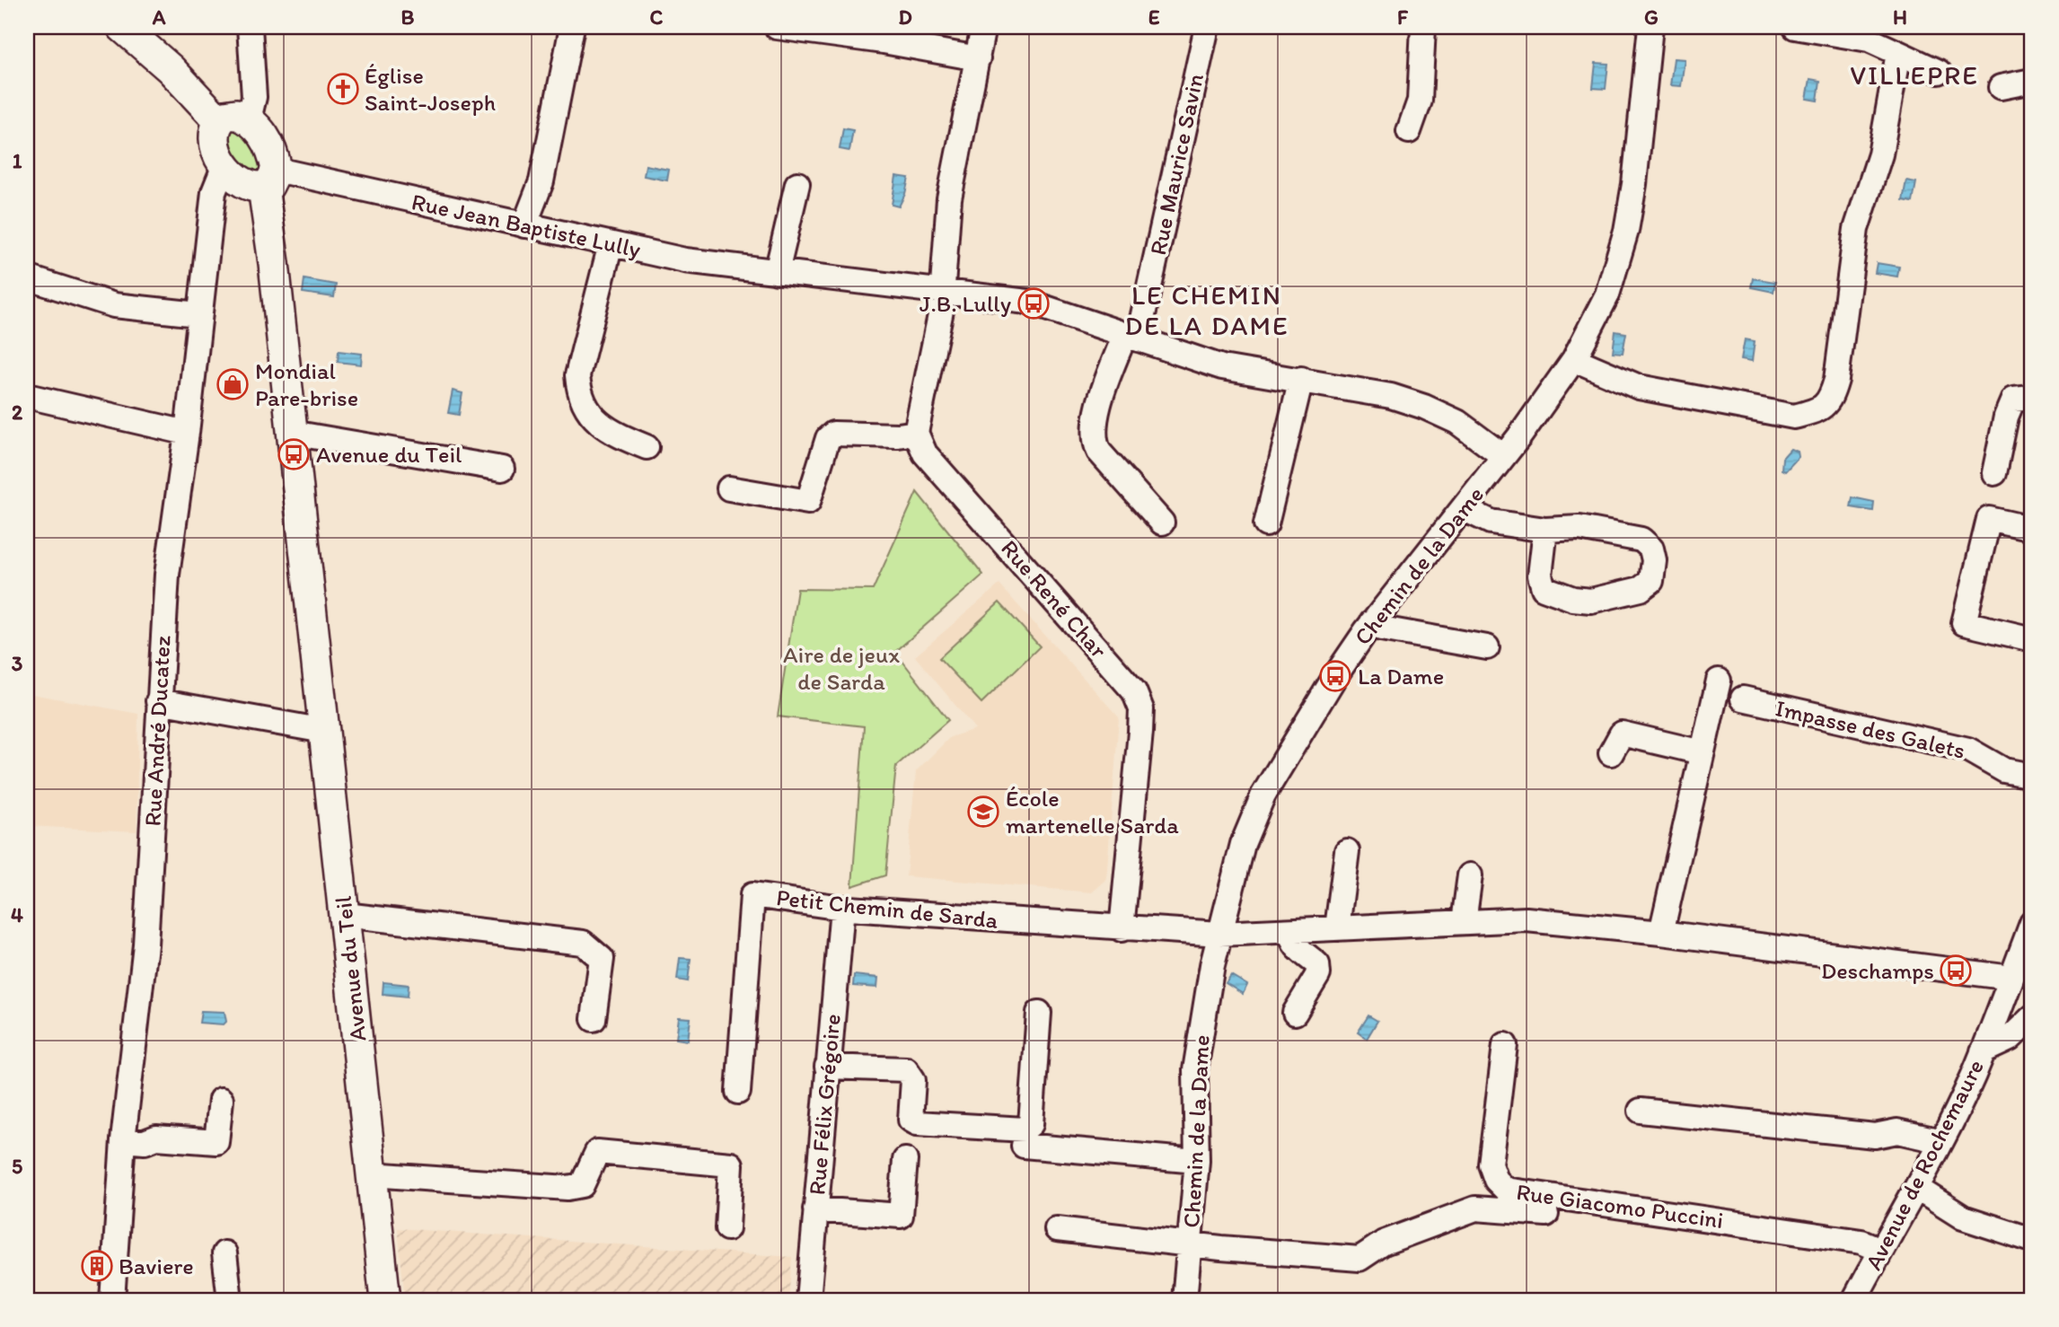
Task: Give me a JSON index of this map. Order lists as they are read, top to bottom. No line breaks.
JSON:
{"streets":{"main road":["Avenue du Teil"],"street":["Rue Maurice Savin","Rue Jean Baptiste Lully","Chemin de la Dame","Rue René Char","Impasse des Galets","Rue André Ducatez","Petit Chemin de Sarda","Rue Félix Grégoire","Avenue de Rochemaure","Rue Giacomo Puccini"]},"crossings":[["Rue Maurice Savin","Rue Jean Baptiste Lully"],["Rue Jean Baptiste Lully","Chemin de la Dame"],["Rue Jean Baptiste Lully","Rue André Ducatez"],["Rue Jean Baptiste Lully","Avenue du Teil"],["Chemin de la Dame","Petit Chemin de Sarda"],["Rue René Char","Petit Chemin de Sarda"],["Rue André Ducatez","Avenue du Teil"],["Petit Chemin de Sarda","Rue Félix Grégoire"],["Petit Chemin de Sarda","Avenue de Rochemaure"],["Avenue de Rochemaure","Rue Giacomo Puccini"]],"districts":["VILLEPRE","LE CHEMIN DE LA DAME"],"parks":["Aire de jeux de Sarda"],"places":{"church":["Église Saint-Joseph"],"bus stop":["J.B. Lully","Avenue du Teil","La Dame","Deschamps"],"shop":["Mondial Pare-brise"],"school or university":["École martenelle Sarda"],"building":["Baviere"]},"grid":{"columns":["A","B","C","D","E","F","G","H"],"rows":["1","2","3","4","5"]}}
